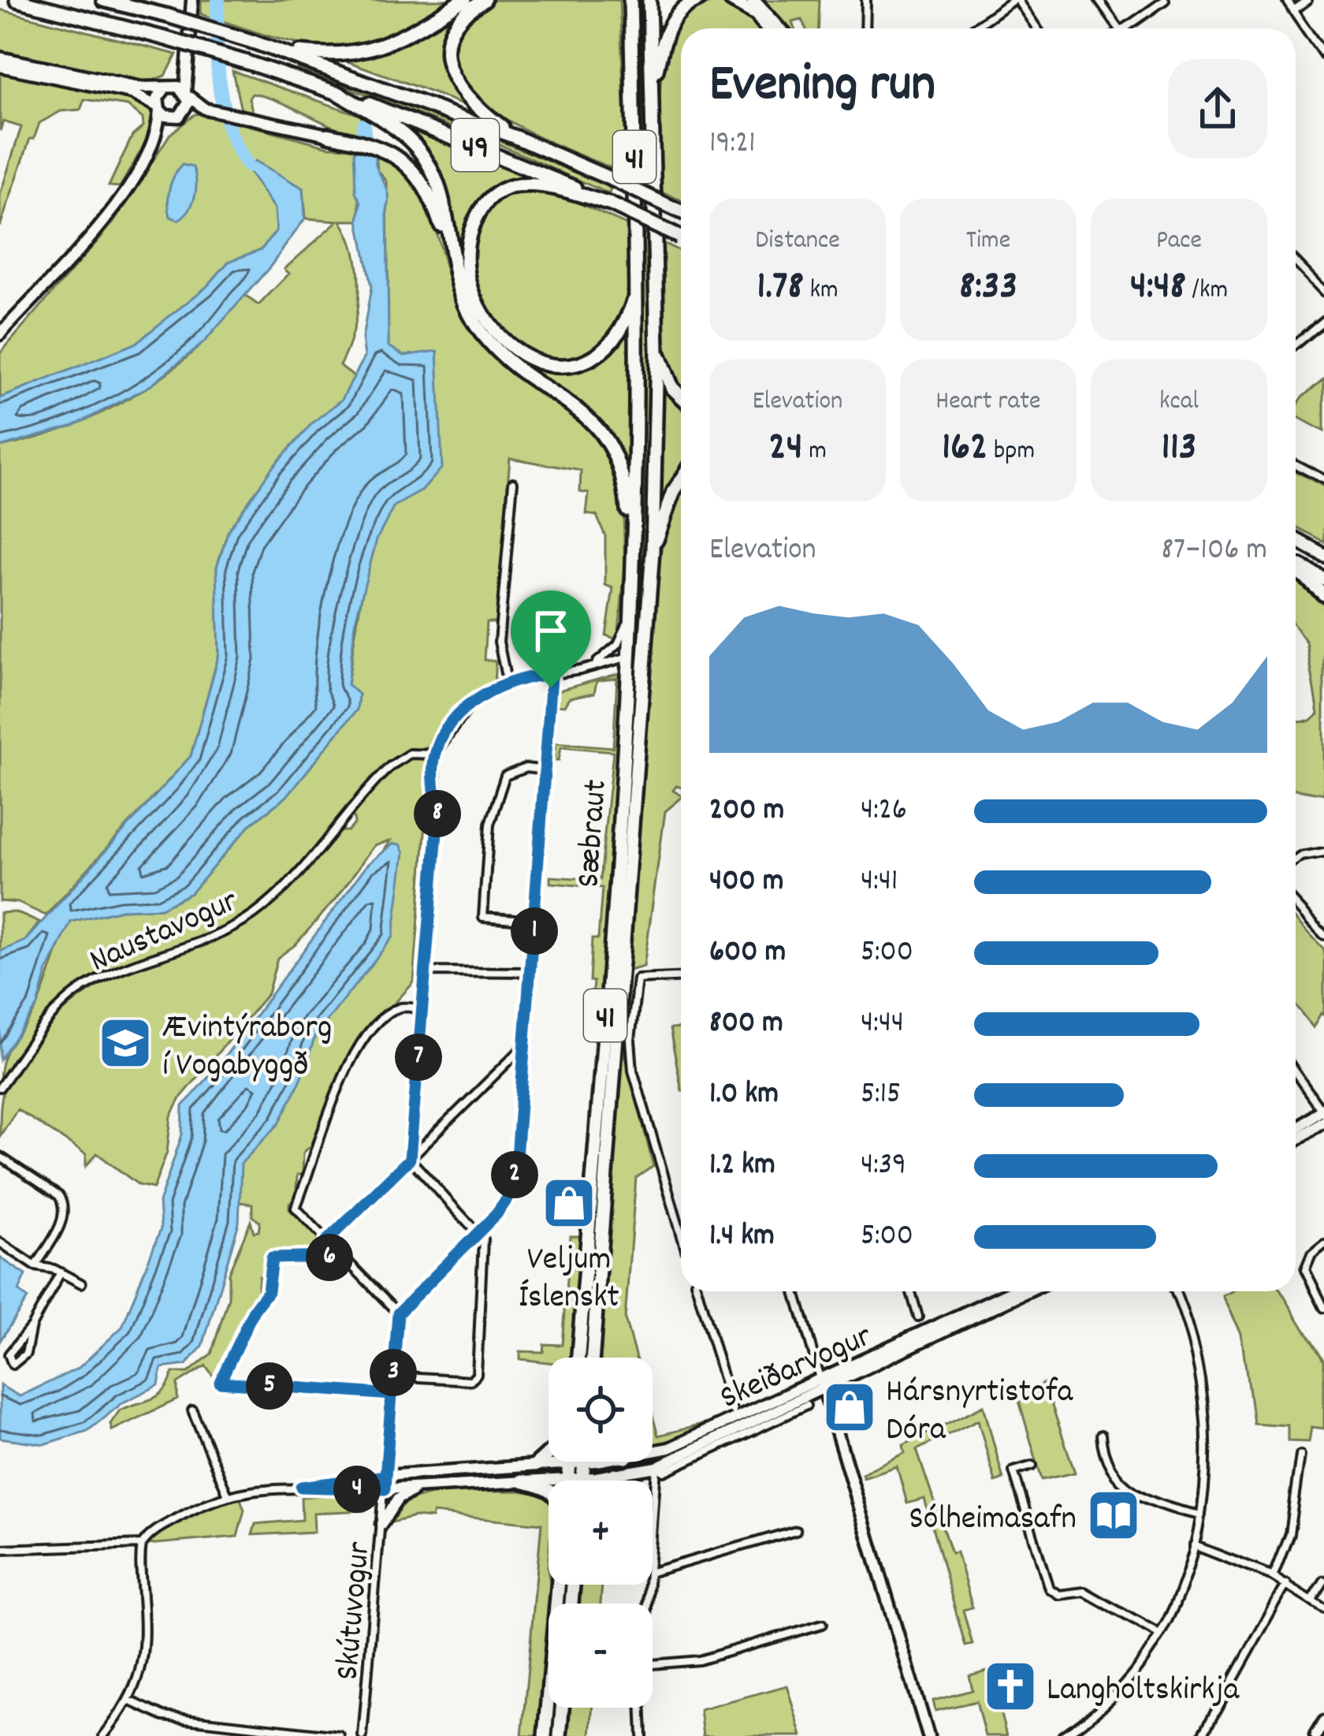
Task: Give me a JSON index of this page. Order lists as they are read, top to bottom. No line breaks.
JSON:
{"streets":{"highway":["49","41","Sæbraut"],"street":["Naustavogur","Skeiðarvogur","Skútuvogur"]},"crossings":[["41","Sæbraut"],["Skeiðarvogur","Skútuvogur"]],"places":{"school or university":["Ævintýraborg í Vogabyggð"],"shop":["Veljum Íslenskt","Hársnyrtistofa Dóra"],"library":["Sólheimasafn"],"church":["Langholtskirkja"]},"page":{"heading":["Evening run","19:21"],"stats":[["Distance","1.78 km"],["Time","8:33"],["Pace","4:48 /km"],["Elevation","24 m"],["Heart rate","162 bpm"],["kcal","113"]],"chart":["Elevation","87–106 m"],"list":[{"name":"200 m","note":"4:26"},{"name":"400 m","note":"4:41"},{"name":"600 m","note":"5:00"},{"name":"800 m","note":"4:44"},{"name":"1.0 km","note":"5:15"},{"name":"1.2 km","note":"4:39"},{"name":"1.4 km","note":"5:00"}],"pins":["8","1","7","2","6","3","5","4"],"map_buttons":["+","−"]}}
